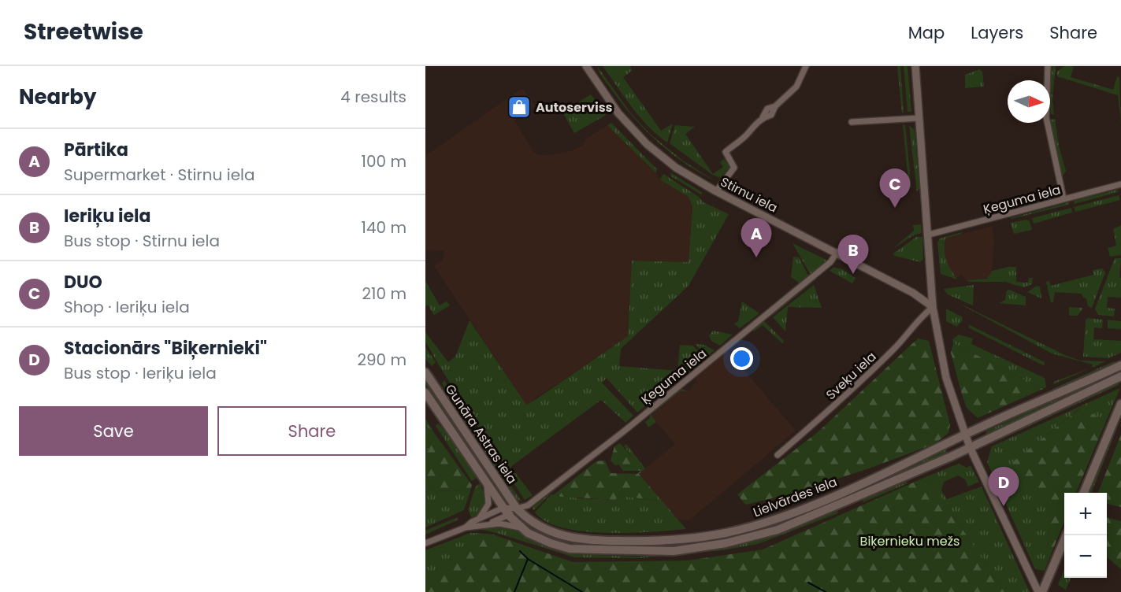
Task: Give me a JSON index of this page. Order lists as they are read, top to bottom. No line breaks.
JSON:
{"streets":{"main road":["Gunāra Astras iela","Lielvārdes iela"],"street":["Stirnu iela","Ķeguma iela","Sveķu iela"]},"crossings":[["Stirnu iela","Ķeguma iela"],["Stirnu iela","Sveķu iela"],["Ķeguma iela","Gunāra Astras iela"],["Ķeguma iela","Lielvārdes iela"],["Gunāra Astras iela","Lielvārdes iela"]],"parks":["Biķernieku mežs"],"places":{"shop":["Autoserviss"]},"north":"right","page":{"header":"Streetwise","nav":["Map","Layers","Share"],"heading":["Nearby","4 results"],"list":[{"mark":"A","name":"Pārtika","note":"Supermarket · Stirnu iela","value":"100 m"},{"mark":"B","name":"Ieriķu iela","note":"Bus stop · Stirnu iela","value":"140 m"},{"mark":"C","name":"DUO","note":"Shop · Ieriķu iela","value":"210 m"},{"mark":"D","name":"Stacionārs \"Biķernieki\"","note":"Bus stop · Ieriķu iela","value":"290 m"}],"pins":["C","A","B","D"],"buttons":["Save","Share"],"map_buttons":["+","−"]}}
